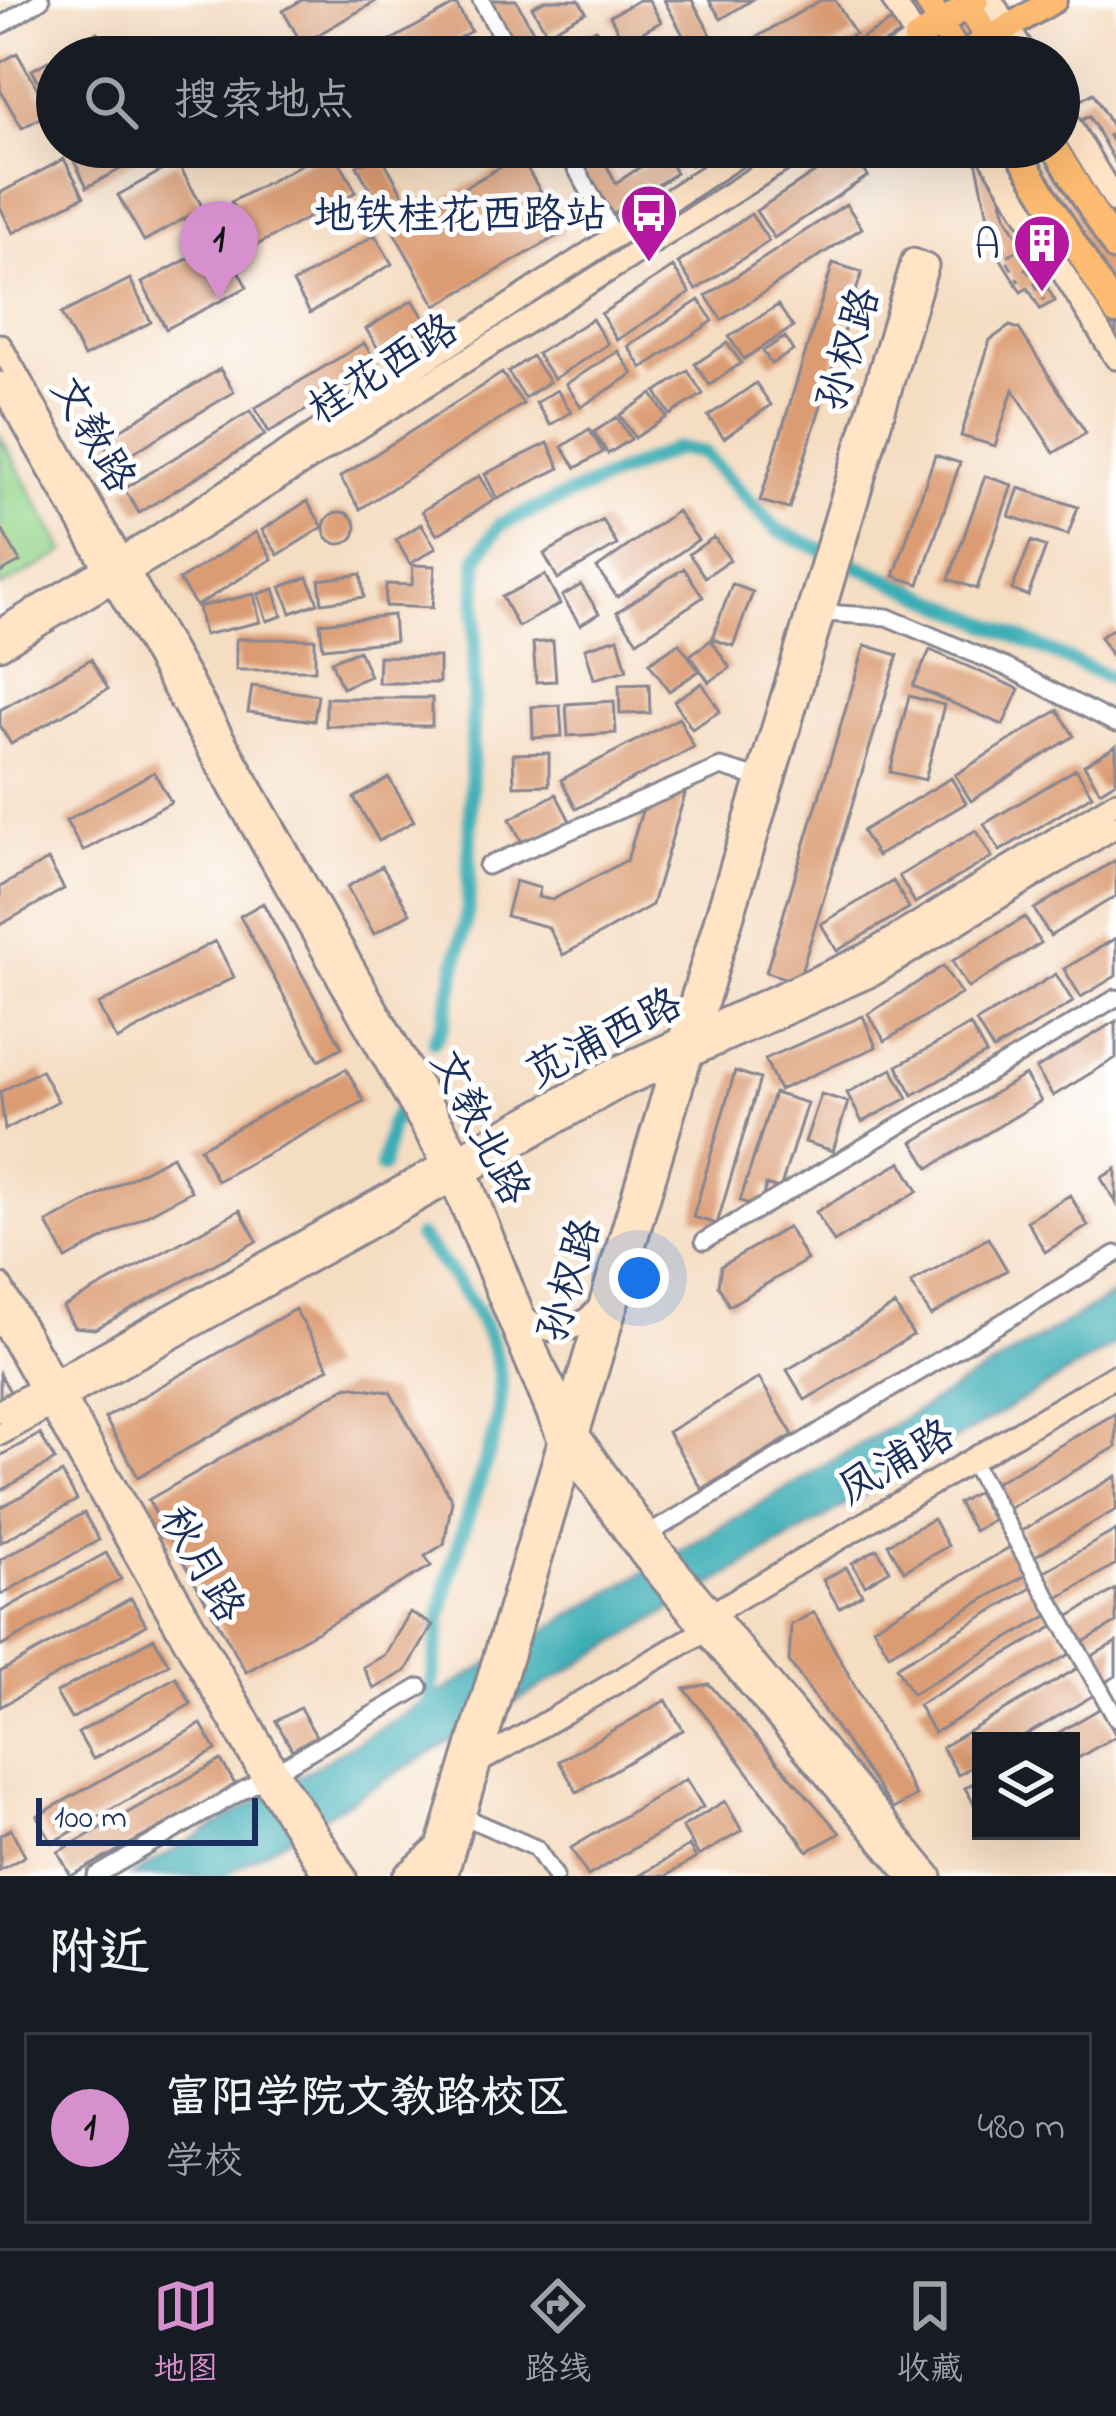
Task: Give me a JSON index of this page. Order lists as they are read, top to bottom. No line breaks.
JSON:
{"streets":{"street":["孙权路","桂花西路","文教路","苋浦西路","文教北路","凤浦路","秋月路"]},"crossings":[["孙权路","苋浦西路"],["孙权路","文教北路"],["孙权路","凤浦路"],["桂花西路","文教路"],["桂花西路","文教北路"],["文教路","文教北路"],["苋浦西路","文教北路"],["苋浦西路","秋月路"],["文教北路","凤浦路"]],"places":{"bus stop":["地铁桂花西路站"],"building":["A"]},"scale_bar":"100 m","page":{"search":"搜索地点","pins":"1","scale":"100 m","heading":"附近","list":[{"mark":"1","name":"富阳学院文教路校区","note":"学校","value":"480 m"}],"nav":["地图","路线","收藏"]}}
